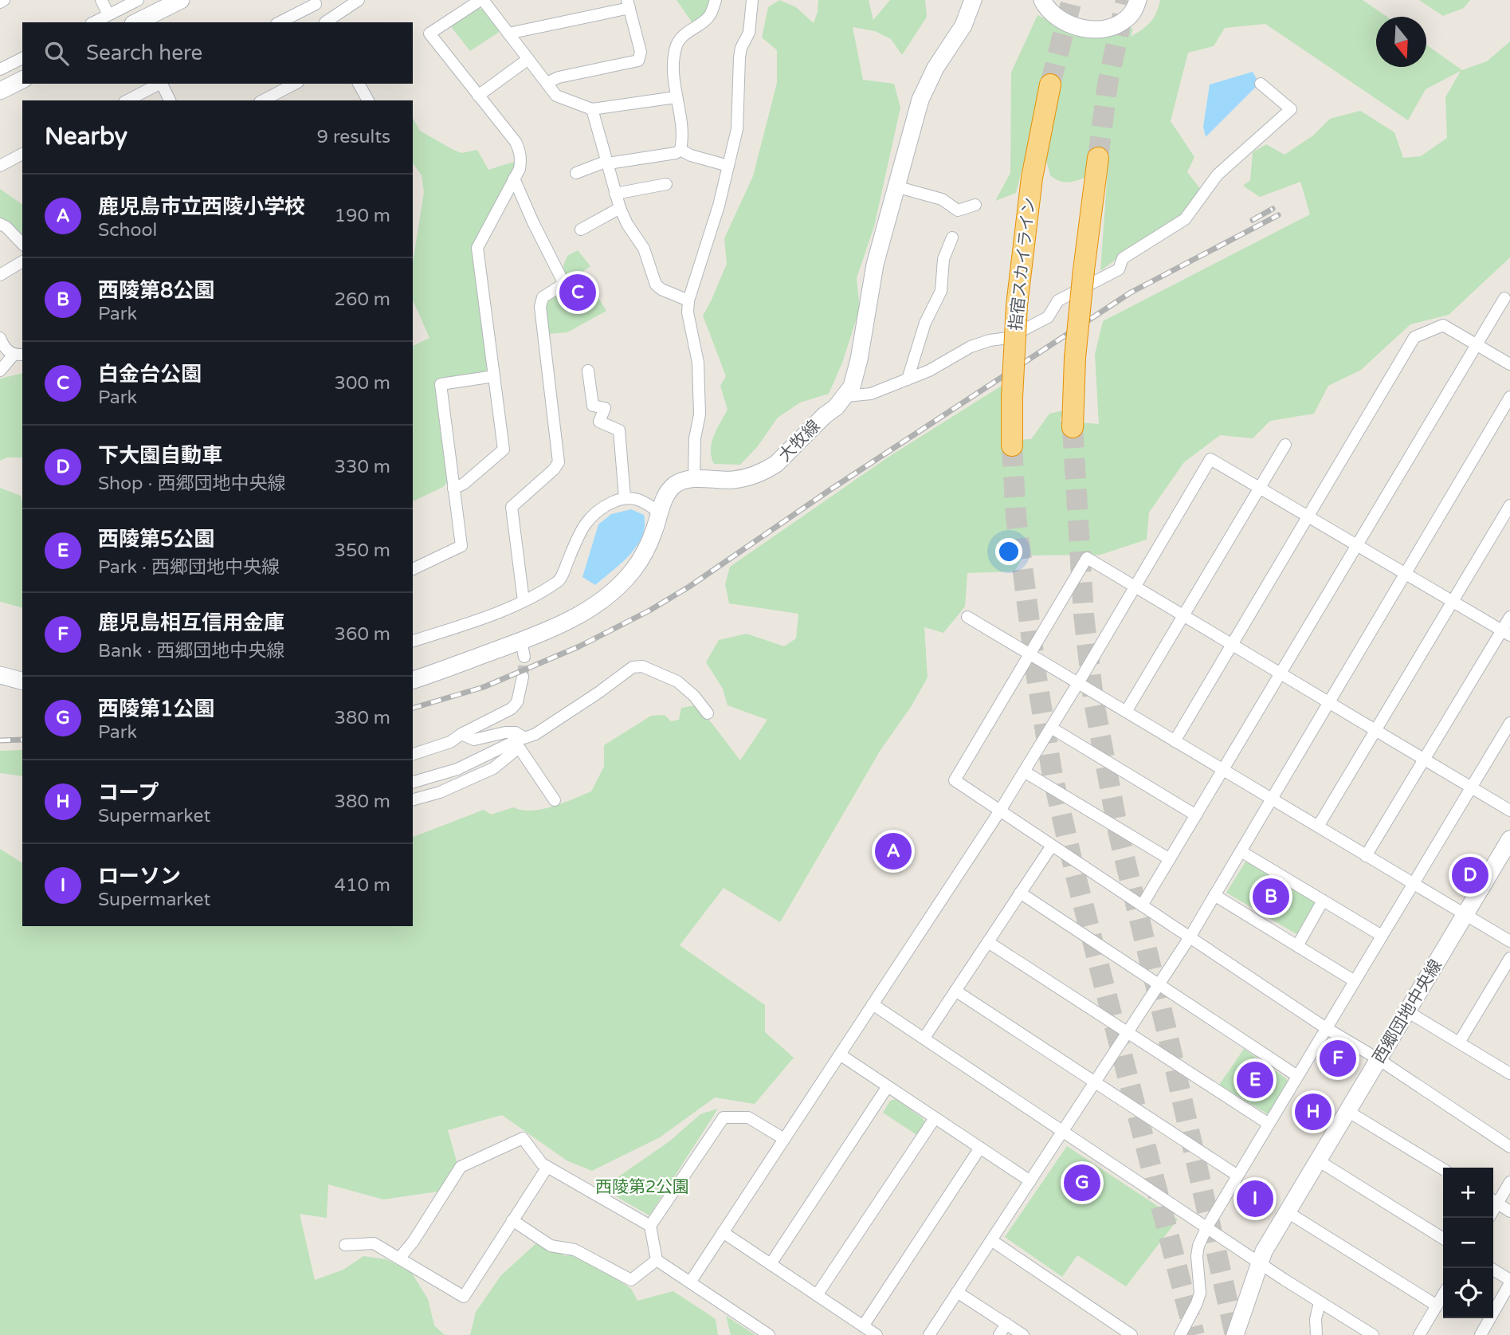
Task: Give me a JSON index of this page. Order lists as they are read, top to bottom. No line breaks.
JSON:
{"streets":{"highway":["指宿スカイライン"],"street":["大牧線","西郷団地中央線"]},"parks":["西陵第2公園"],"north":"bottom","page":{"search":"Search here","heading":["Nearby","9 results"],"list":[{"mark":"A","name":"鹿児島市立西陵小学校","note":"School","value":"190 m"},{"mark":"B","name":"西陵第8公園","note":"Park","value":"260 m"},{"mark":"C","name":"白金台公園","note":"Park","value":"300 m"},{"mark":"D","name":"下大園自動車","note":"Shop · 西郷団地中央線","value":"330 m"},{"mark":"E","name":"西陵第5公園","note":"Park · 西郷団地中央線","value":"350 m"},{"mark":"F","name":"鹿児島相互信用金庫","note":"Bank · 西郷団地中央線","value":"360 m"},{"mark":"G","name":"西陵第1公園","note":"Park","value":"380 m"},{"mark":"H","name":"コープ","note":"Supermarket","value":"380 m"},{"mark":"I","name":"ローソン","note":"Supermarket","value":"410 m"}],"pins":["C","A","D","B","F","E","H","G","I"],"map_buttons":["+","−"]}}
